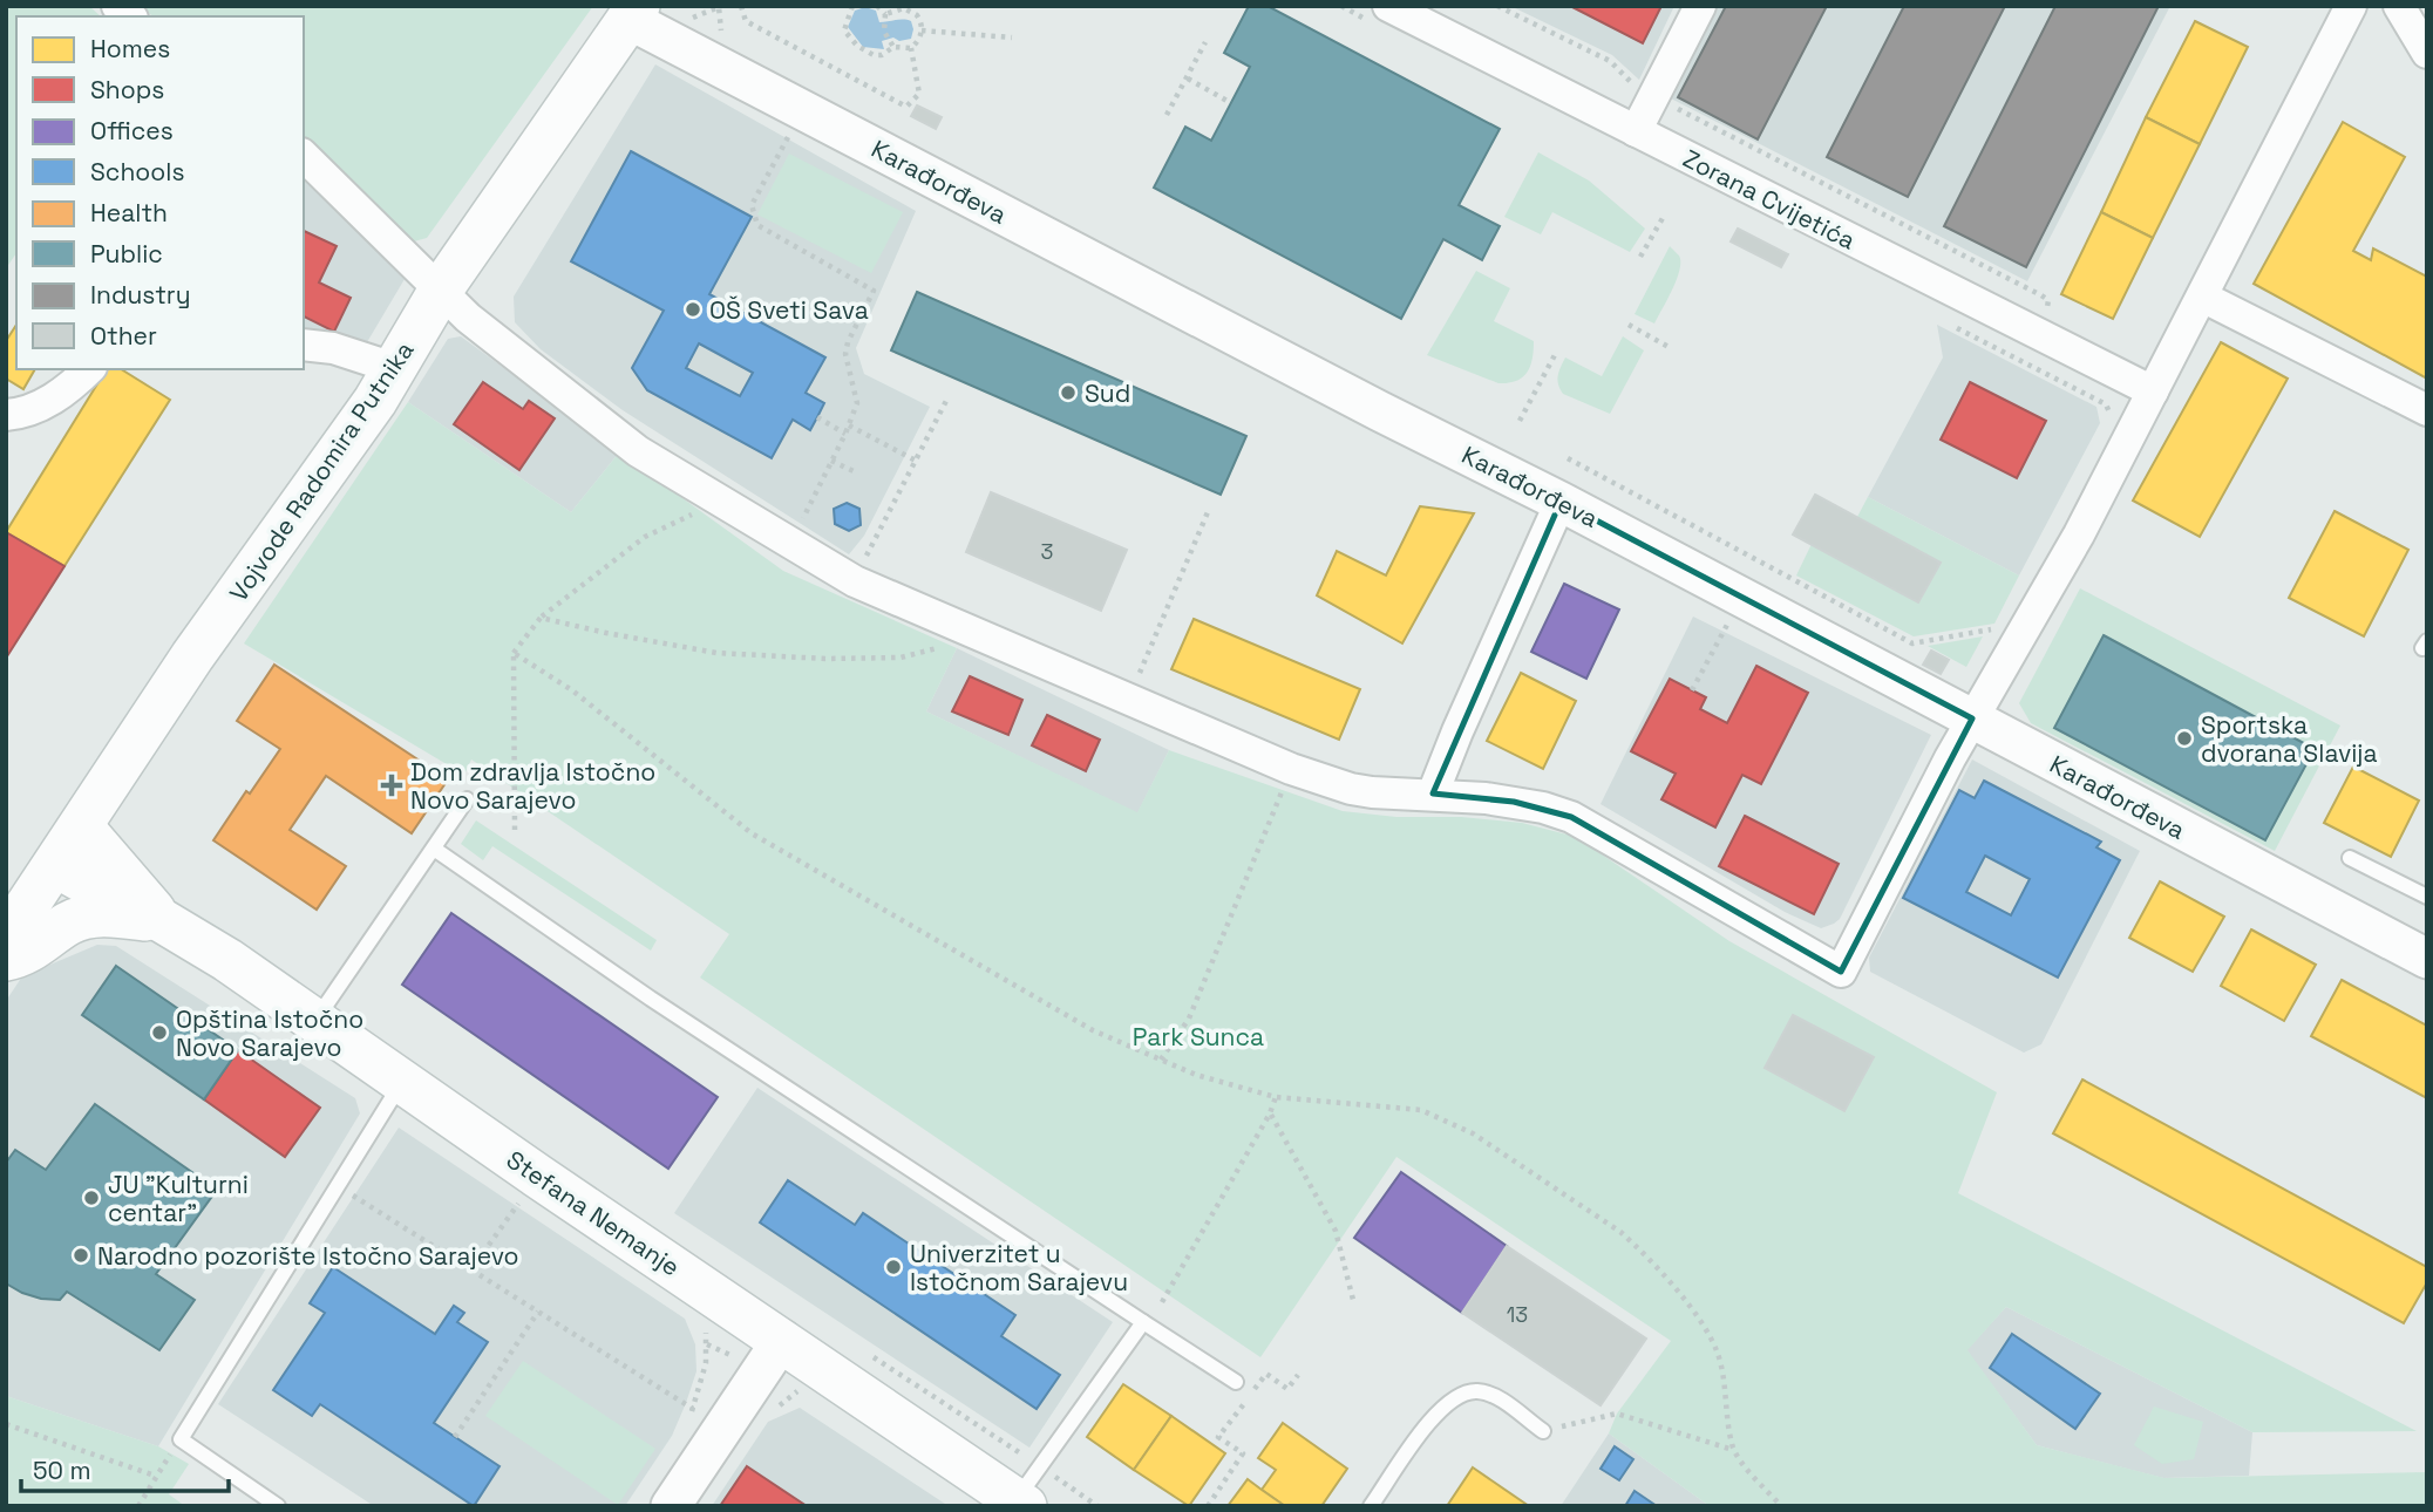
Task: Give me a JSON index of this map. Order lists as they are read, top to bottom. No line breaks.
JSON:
{"streets":{"main road":["Vojvode Radomira Putnika","Stefana Nemanje"],"street":["Karađorđeva","Zorana Cvijetića"]},"crossings":[["Karađorđeva","Vojvode Radomira Putnika"],["Vojvode Radomira Putnika","Stefana Nemanje"]],"parks":["Park Sunca"],"places":{"other":["OŠ Sveti Sava","Sud","Sportska dvorana Slavija","Opština Istočno Novo Sarajevo","JU \"Kulturni centar\"","Narodno pozorište Istočno Sarajevo","Univerzitet u Istočnom Sarajevu"],"health":["Dom zdravlja Istočno Novo Sarajevo"]},"house_numbers":["3","13"],"legend":["Homes","Shops","Offices","Schools","Health","Public","Industry","Other"],"scale_bar":"50 m"}
